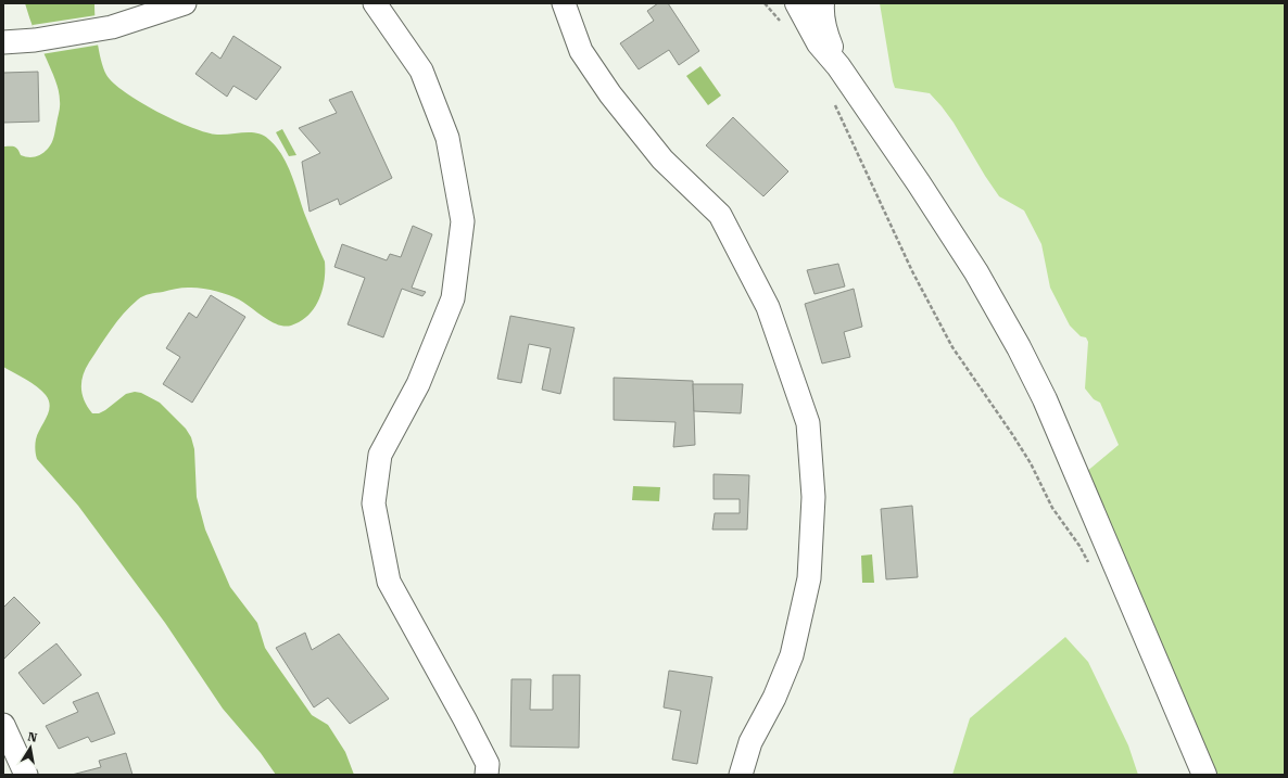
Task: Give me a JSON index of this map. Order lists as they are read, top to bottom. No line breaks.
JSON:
{"north":"top"}
